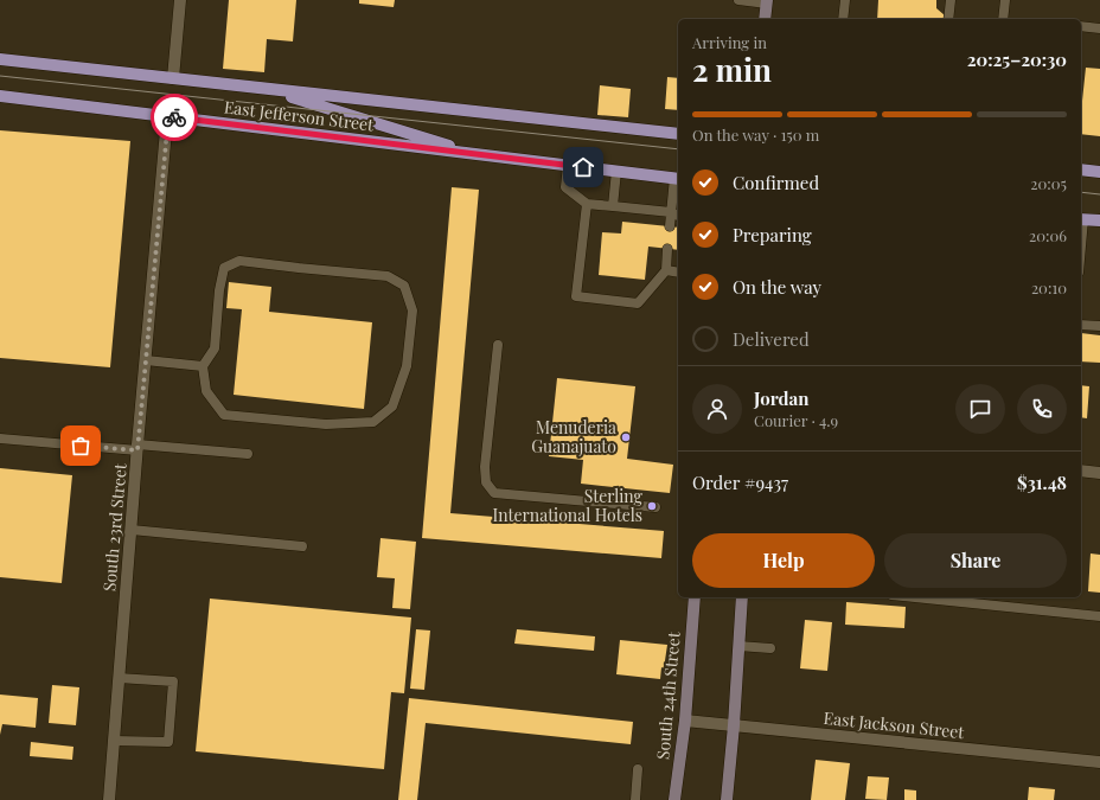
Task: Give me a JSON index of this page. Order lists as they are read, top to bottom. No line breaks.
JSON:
{"streets":{"main road":["East Jefferson Street","South 24th Street"],"street":["South 23rd Street","East Jackson Street"]},"crossings":[["East Jefferson Street","South 23rd Street"],["South 24th Street","East Jackson Street"]],"places":["Menuderia Guanajuato","Sterling International Hotels"],"page":{"heading":["2 min","Arriving in","20:25–20:30"],"panel":["Jordan","Courier · 4.9","Order #9437","$31.48"],"bar":"On the way · 150 m","list":[["Confirmed","20:05"],["Preparing","20:06"],["On the way","20:10"],"Delivered"],"buttons":["Help","Share"]}}
